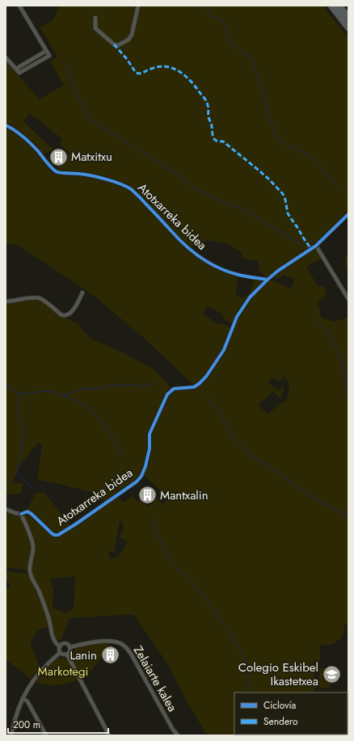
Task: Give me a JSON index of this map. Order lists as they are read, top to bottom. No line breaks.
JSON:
{"streets":{"street":["Atotxarreka bidea","Zelaiarte kalea"]},"parks":["Markotegi"],"places":{"building":["Matxitxu","Mantxalin","Lanin"],"school or university":["Colegio Eskibel Ikastetxea"]},"legend":["Ciclovía","Sendero"],"scale_bar":"200 m"}
